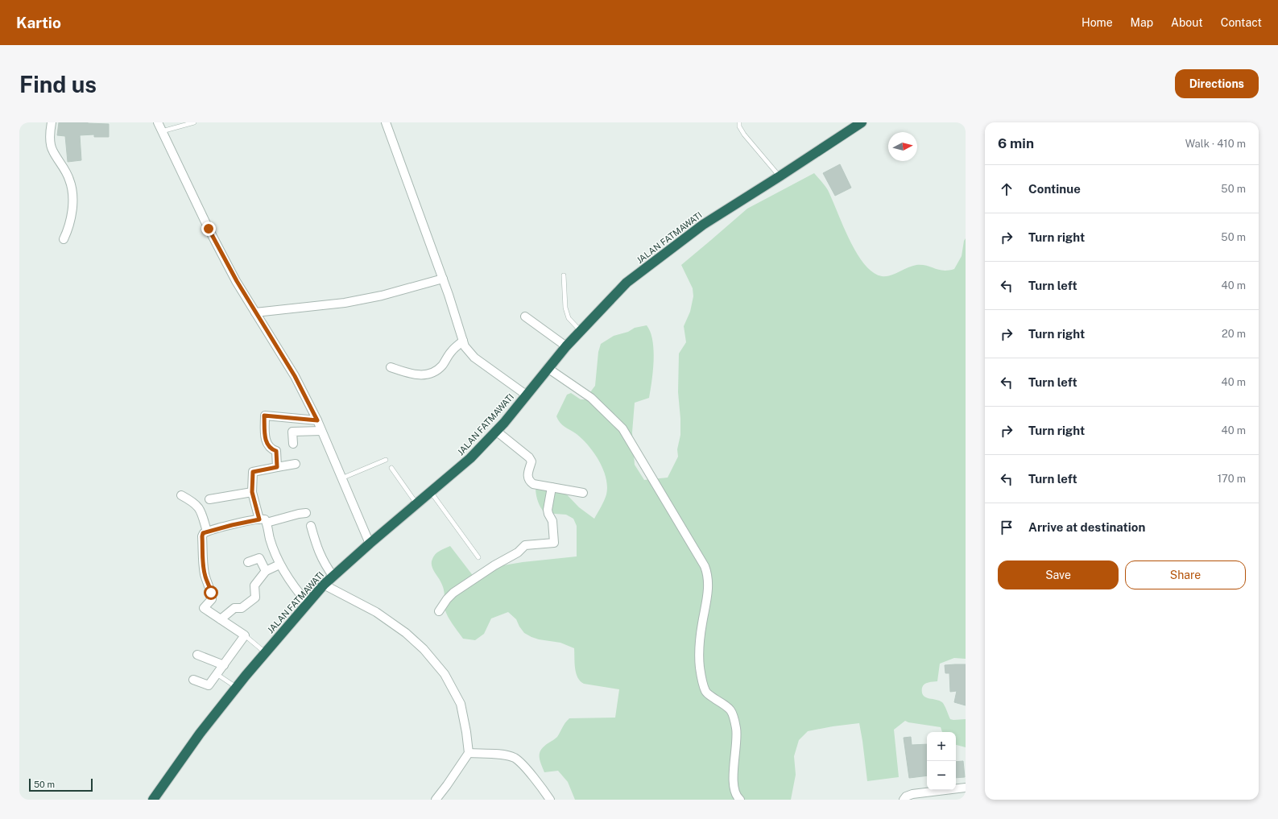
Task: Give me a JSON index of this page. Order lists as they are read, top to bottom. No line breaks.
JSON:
{"streets":{"highway":["JALAN FATMAWATI"]},"scale_bar":"50 m","north":"right","page":{"header":"Kartio","nav":["Home","Map","About","Contact"],"buttons":["Directions",["Save","Share"]],"title":"Find us","heading":["6 min","Walk · 410 m"],"list":[["Continue","50 m"],["Turn right","50 m"],["Turn left","40 m"],["Turn right","20 m"],["Turn left","40 m"],["Turn right","40 m"],["Turn left","170 m"],"Arrive at destination"],"map_buttons":["+","−"],"scale":"50 m"}}
